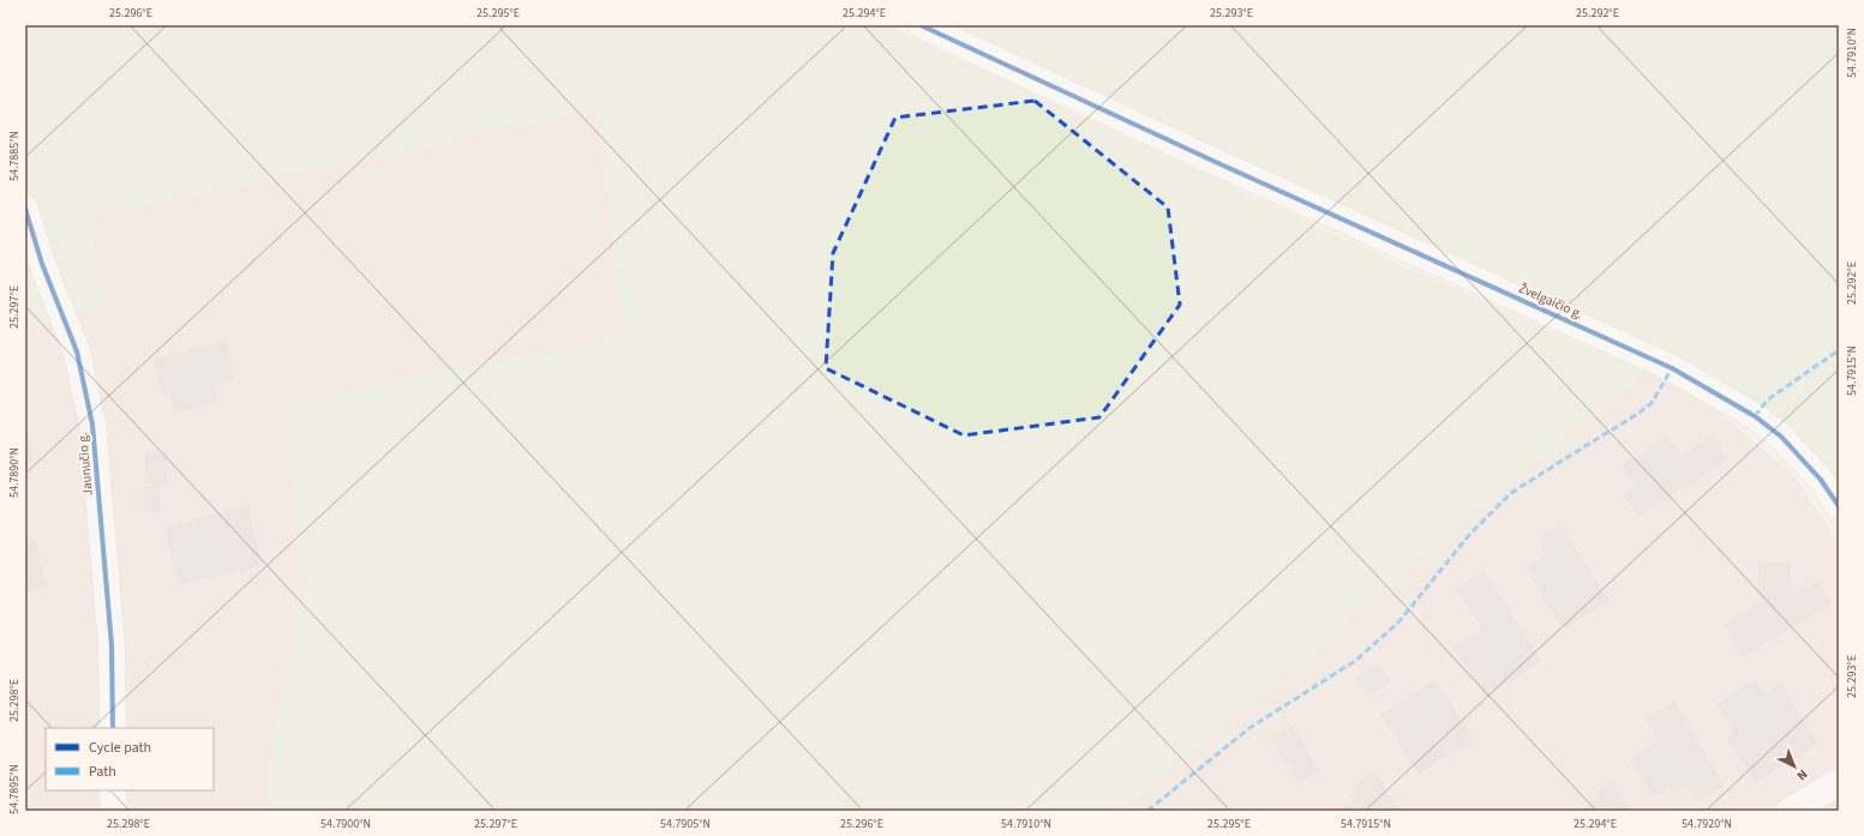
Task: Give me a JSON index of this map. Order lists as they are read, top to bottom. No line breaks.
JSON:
{"streets":{"street":["Žvelgaičio g.","Jaunučio g."]},"legend":["Cycle path","Path"],"north":"bottom right","coordinates":["25.296°E","25.295°E","25.294°E","25.293°E","25.292°E","54.7910°N","54.7885°N","25.297°E","54.7915°N","54.7890°N","25.298°E","54.7895°N","54.7900°N","54.7905°N","54.7920°N"]}
